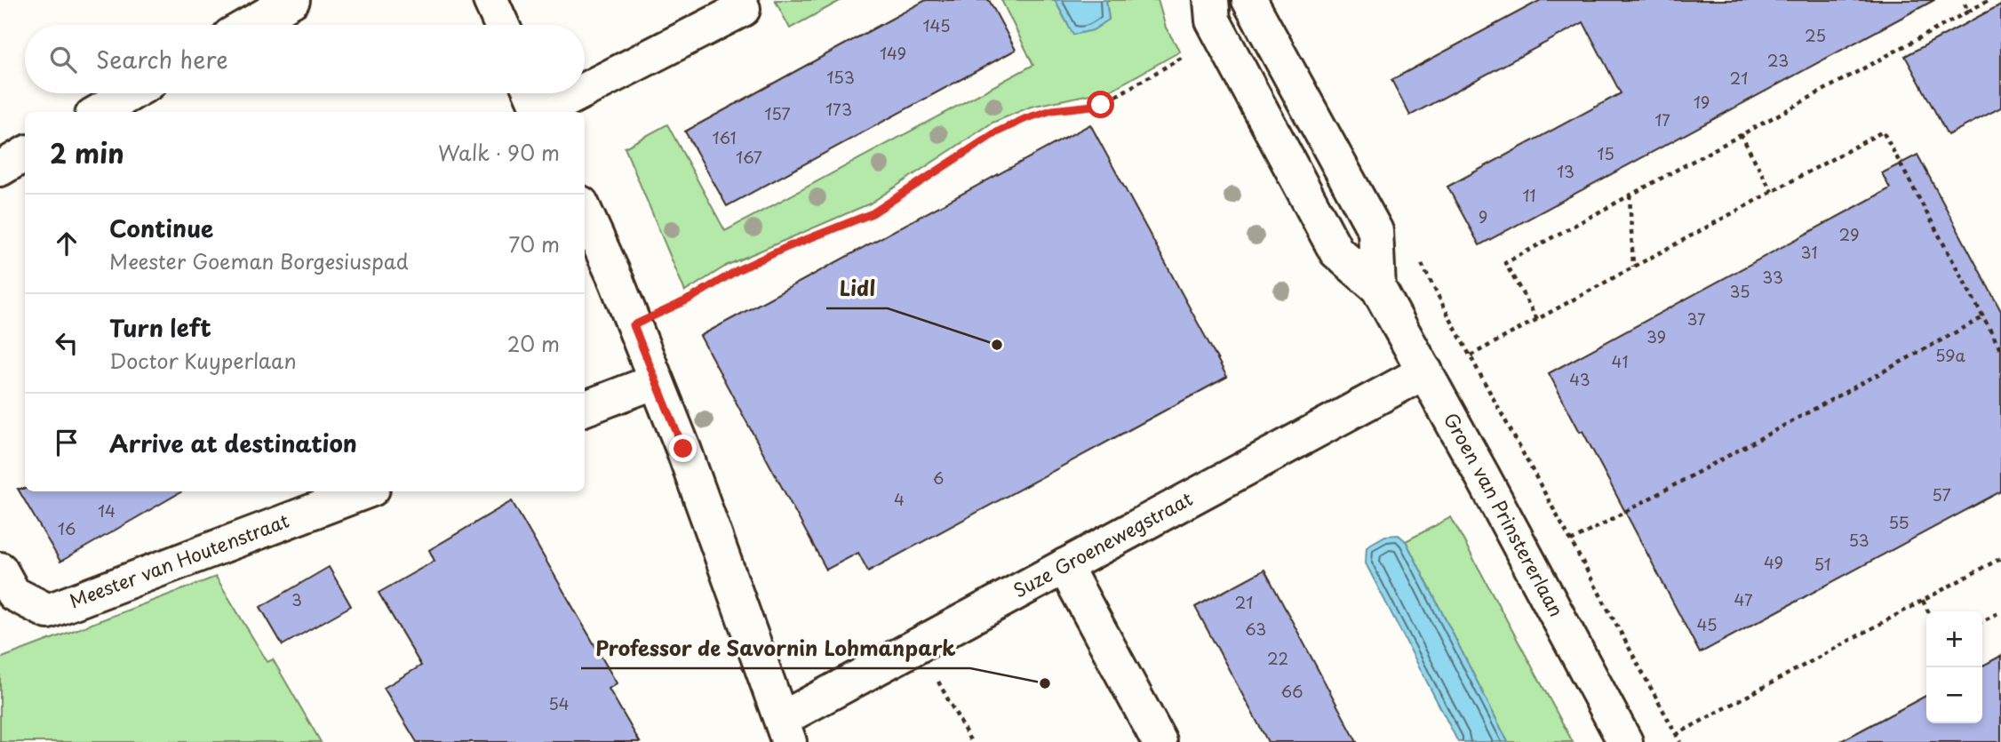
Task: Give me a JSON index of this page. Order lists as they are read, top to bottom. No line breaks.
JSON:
{"streets":{"street":["Groen van Prinstererlaan","Suze Groenewegstraat","Meester van Houtenstraat"]},"crossings":[["Groen van Prinstererlaan","Suze Groenewegstraat"]],"places":["Lidl","Professor de Savornin Lohmanpark"],"house_numbers":["145","25","149","23","153","21","19","173","157","17","161","15","167","13","11","9","29","31","33","35","37","39","59a","41","43","6","57","4","14","55","16","53","49","51","3","47","21","45","63","22","66","54"],"page":{"search":"Search here","heading":["2 min","Walk · 90 m"],"list":[["Continue","Meester Goeman Borgesiuspad","70 m"],["Turn left","Doctor Kuyperlaan","20 m"],"Arrive at destination"],"map_buttons":["+","−"]}}
